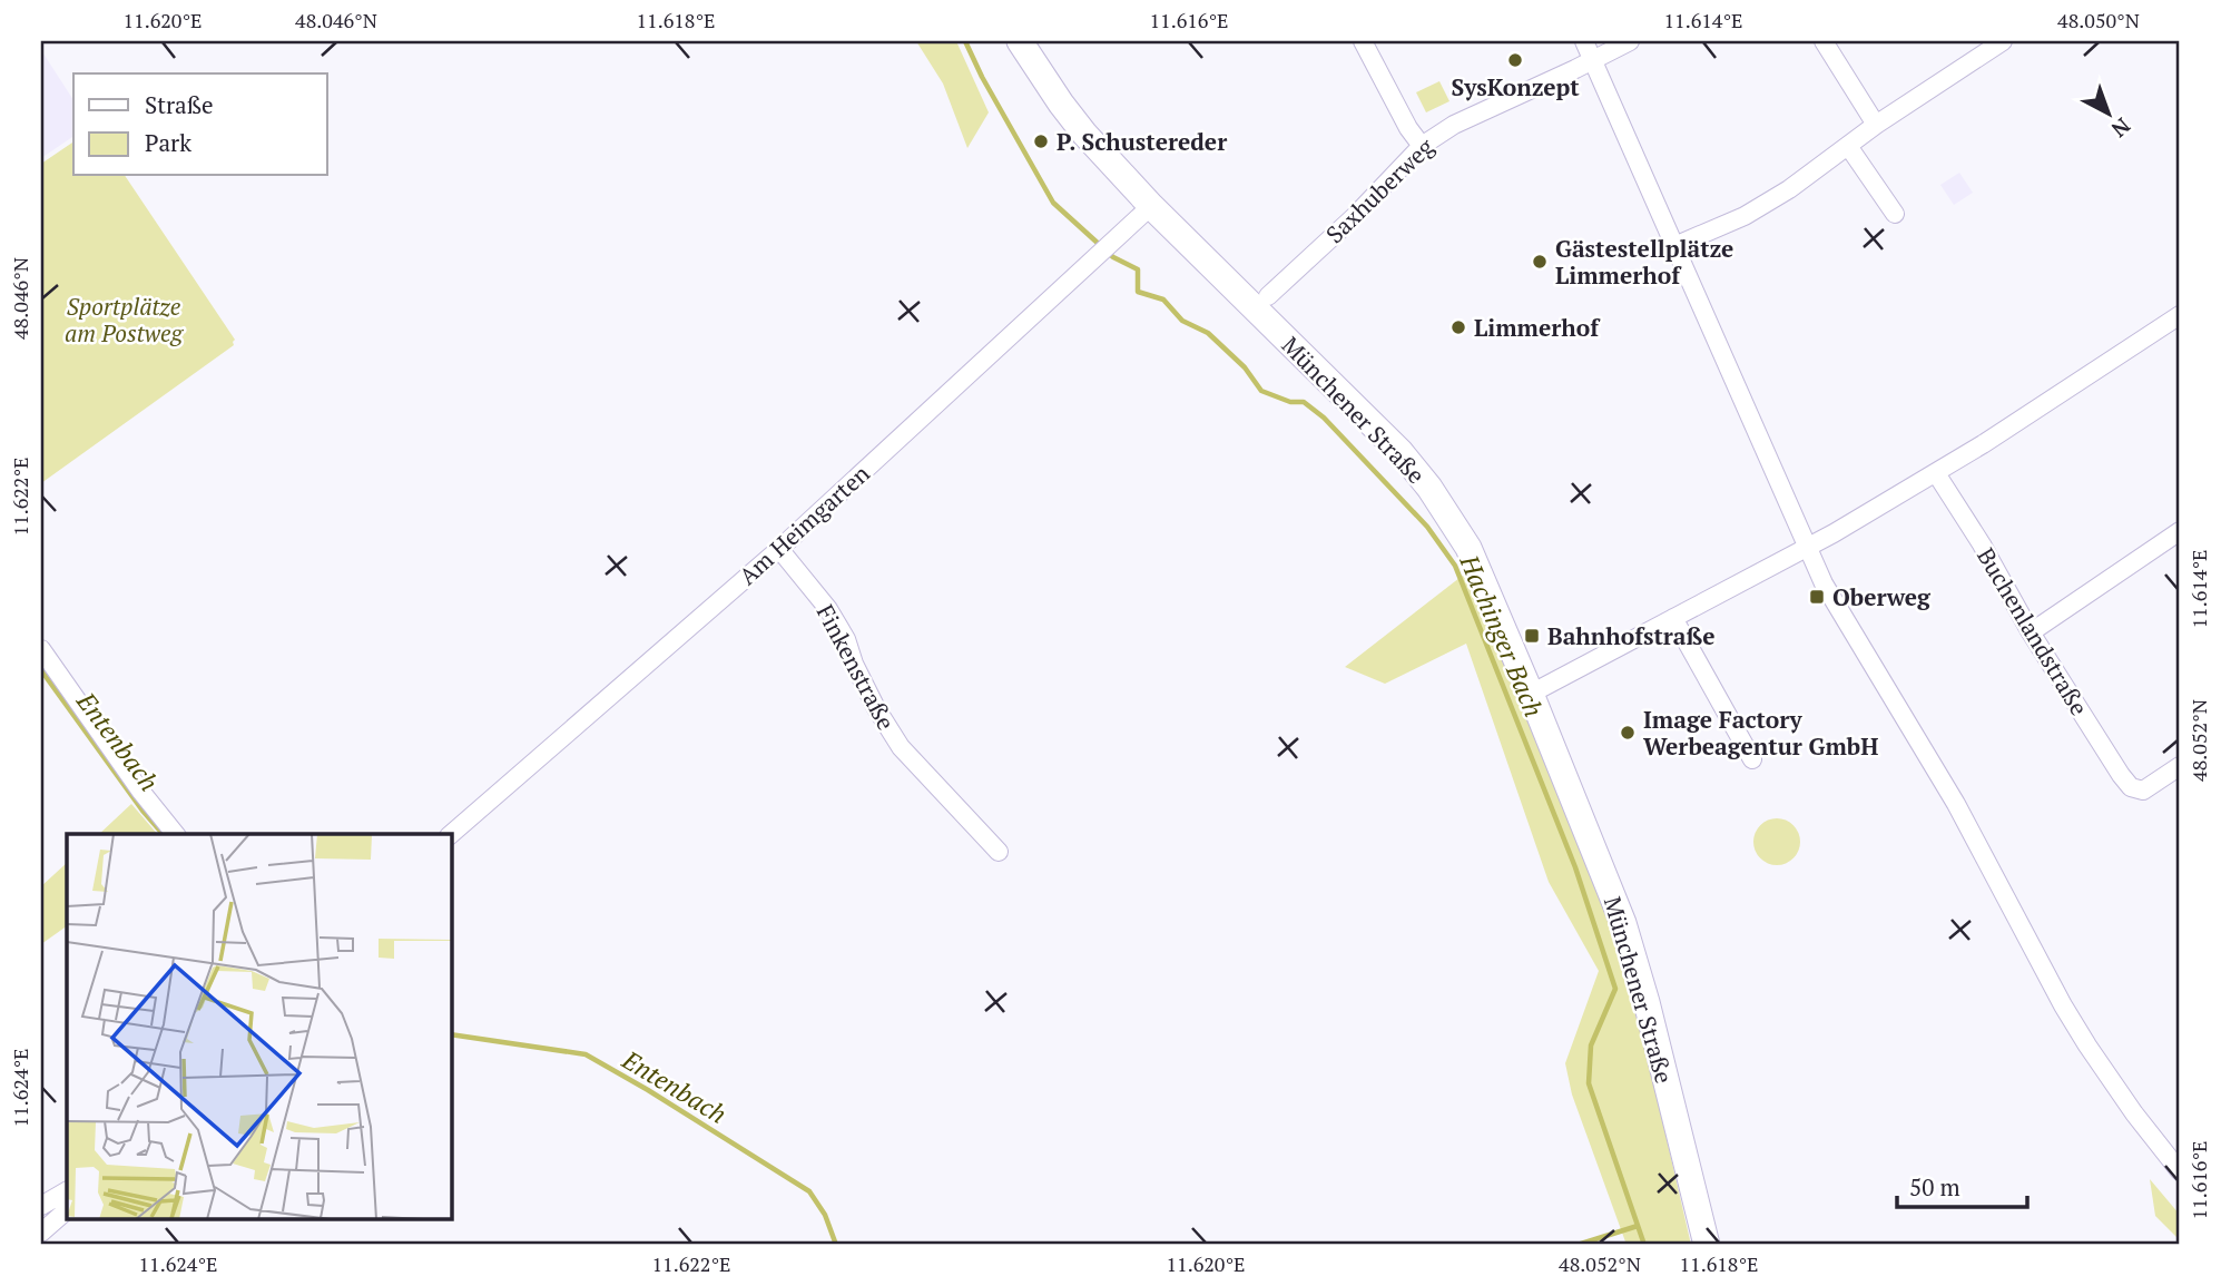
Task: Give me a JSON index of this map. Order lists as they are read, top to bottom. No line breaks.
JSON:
{"streets":{"main road":["Münchener Straße"],"street":["Saxhuberweg","Am Heimgarten","Buchenlandstraße","Finkenstraße"]},"crossings":[["Münchener Straße","Am Heimgarten"],["Am Heimgarten","Finkenstraße"]],"water":["Hachinger Bach","Entenbach"],"parks":["Sportplätze am Postweg"],"places":{"other":["SysKonzept","P. Schustereder","Gästestellplätze Limmerhof","Limmerhof","Image Factory Werbeagentur GmbH"],"transit":["Oberweg","Bahnhofstraße"]},"legend":["Straße","Park"],"scale_bar":"50 m","north":"bottom right","coordinates":["11.620°E","48.046°N","11.618°E","11.616°E","11.614°E","48.050°N","11.622°E","48.052°N","11.624°E"]}
